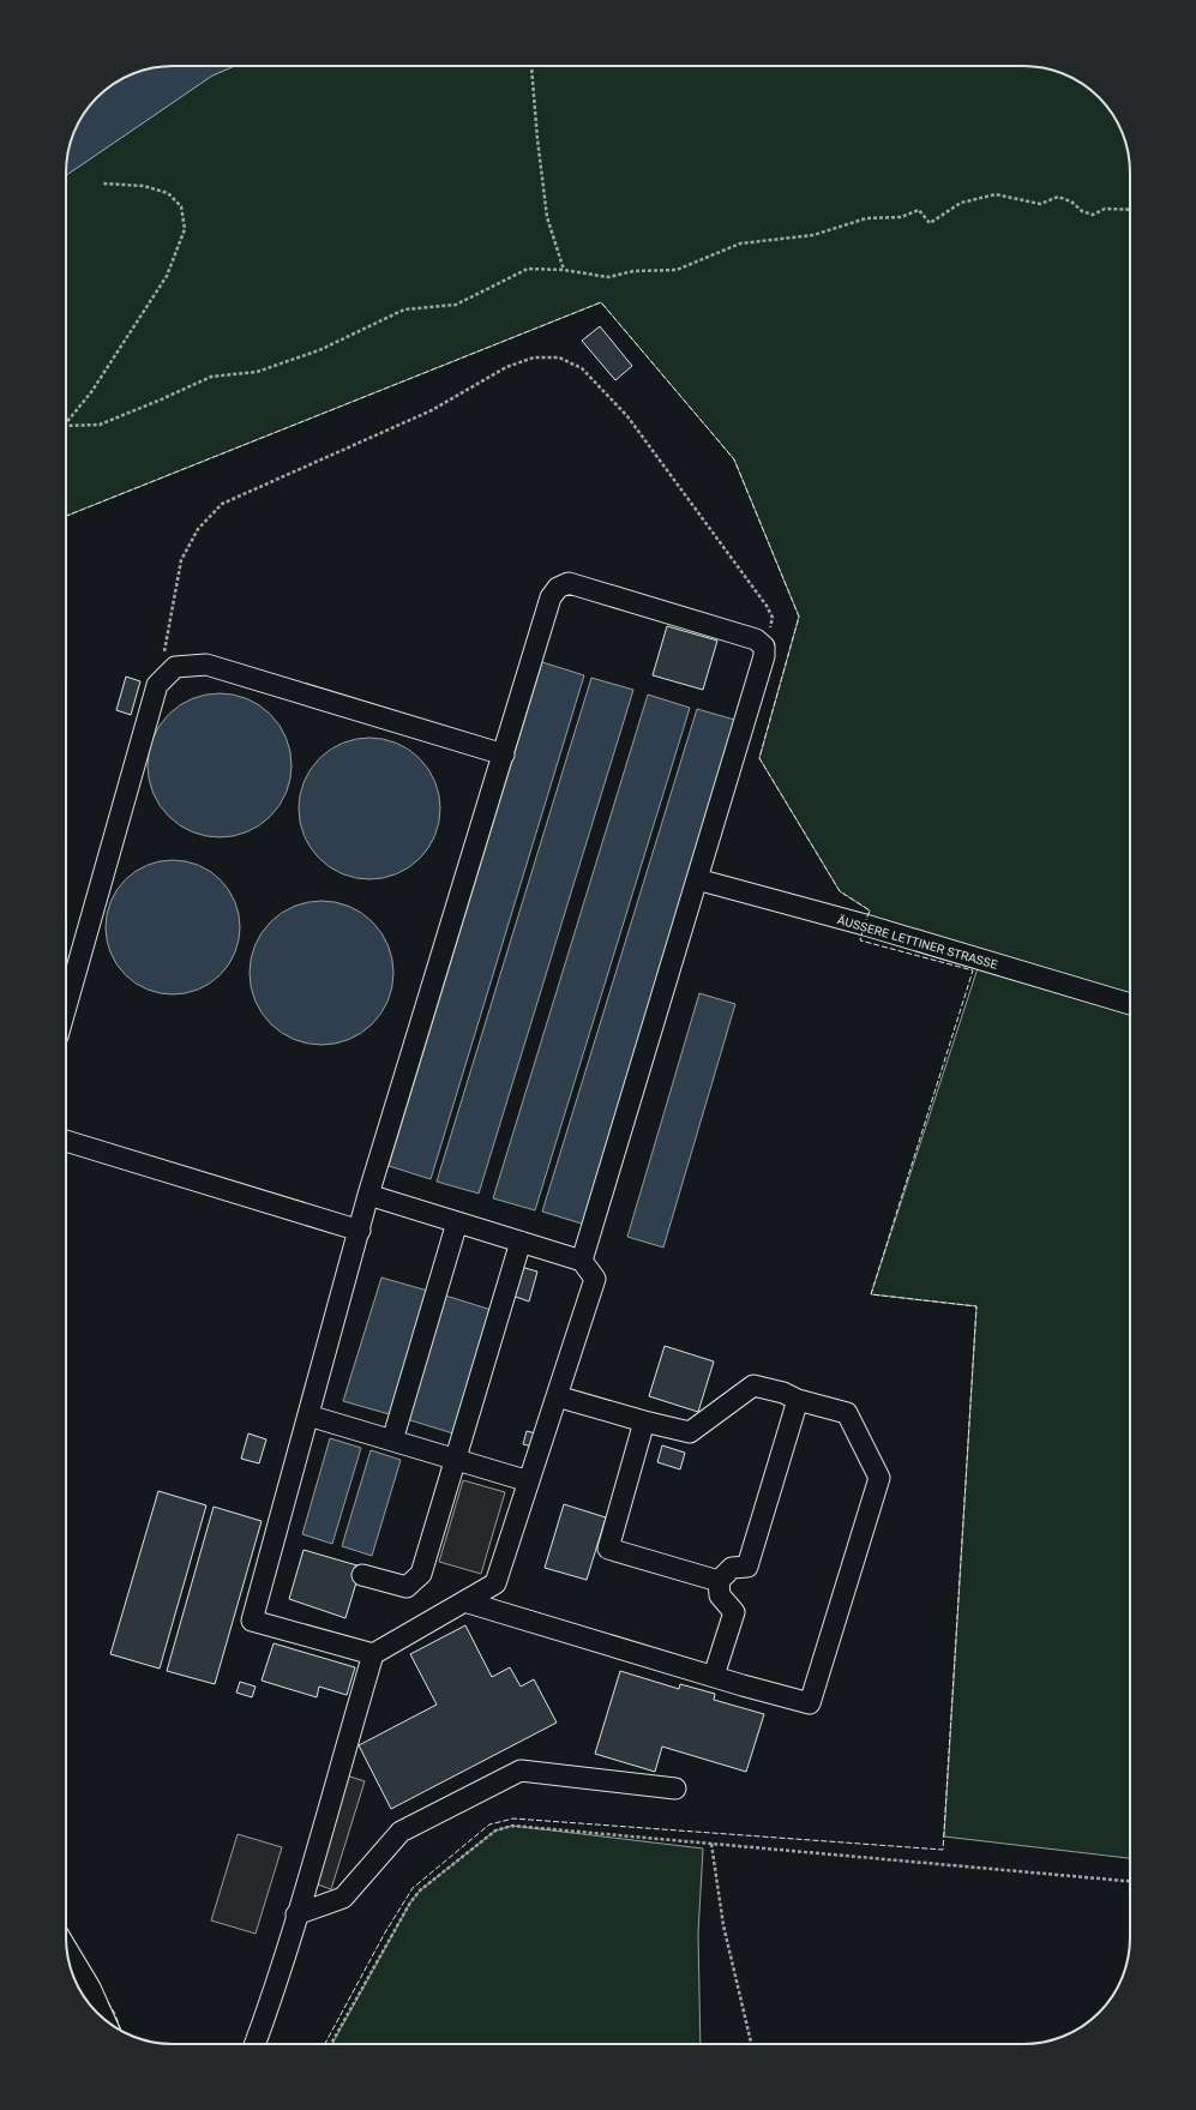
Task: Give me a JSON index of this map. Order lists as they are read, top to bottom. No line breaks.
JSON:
{"streets":{"street":["ÄUSSERE LETTINER STRASSE"]}}
